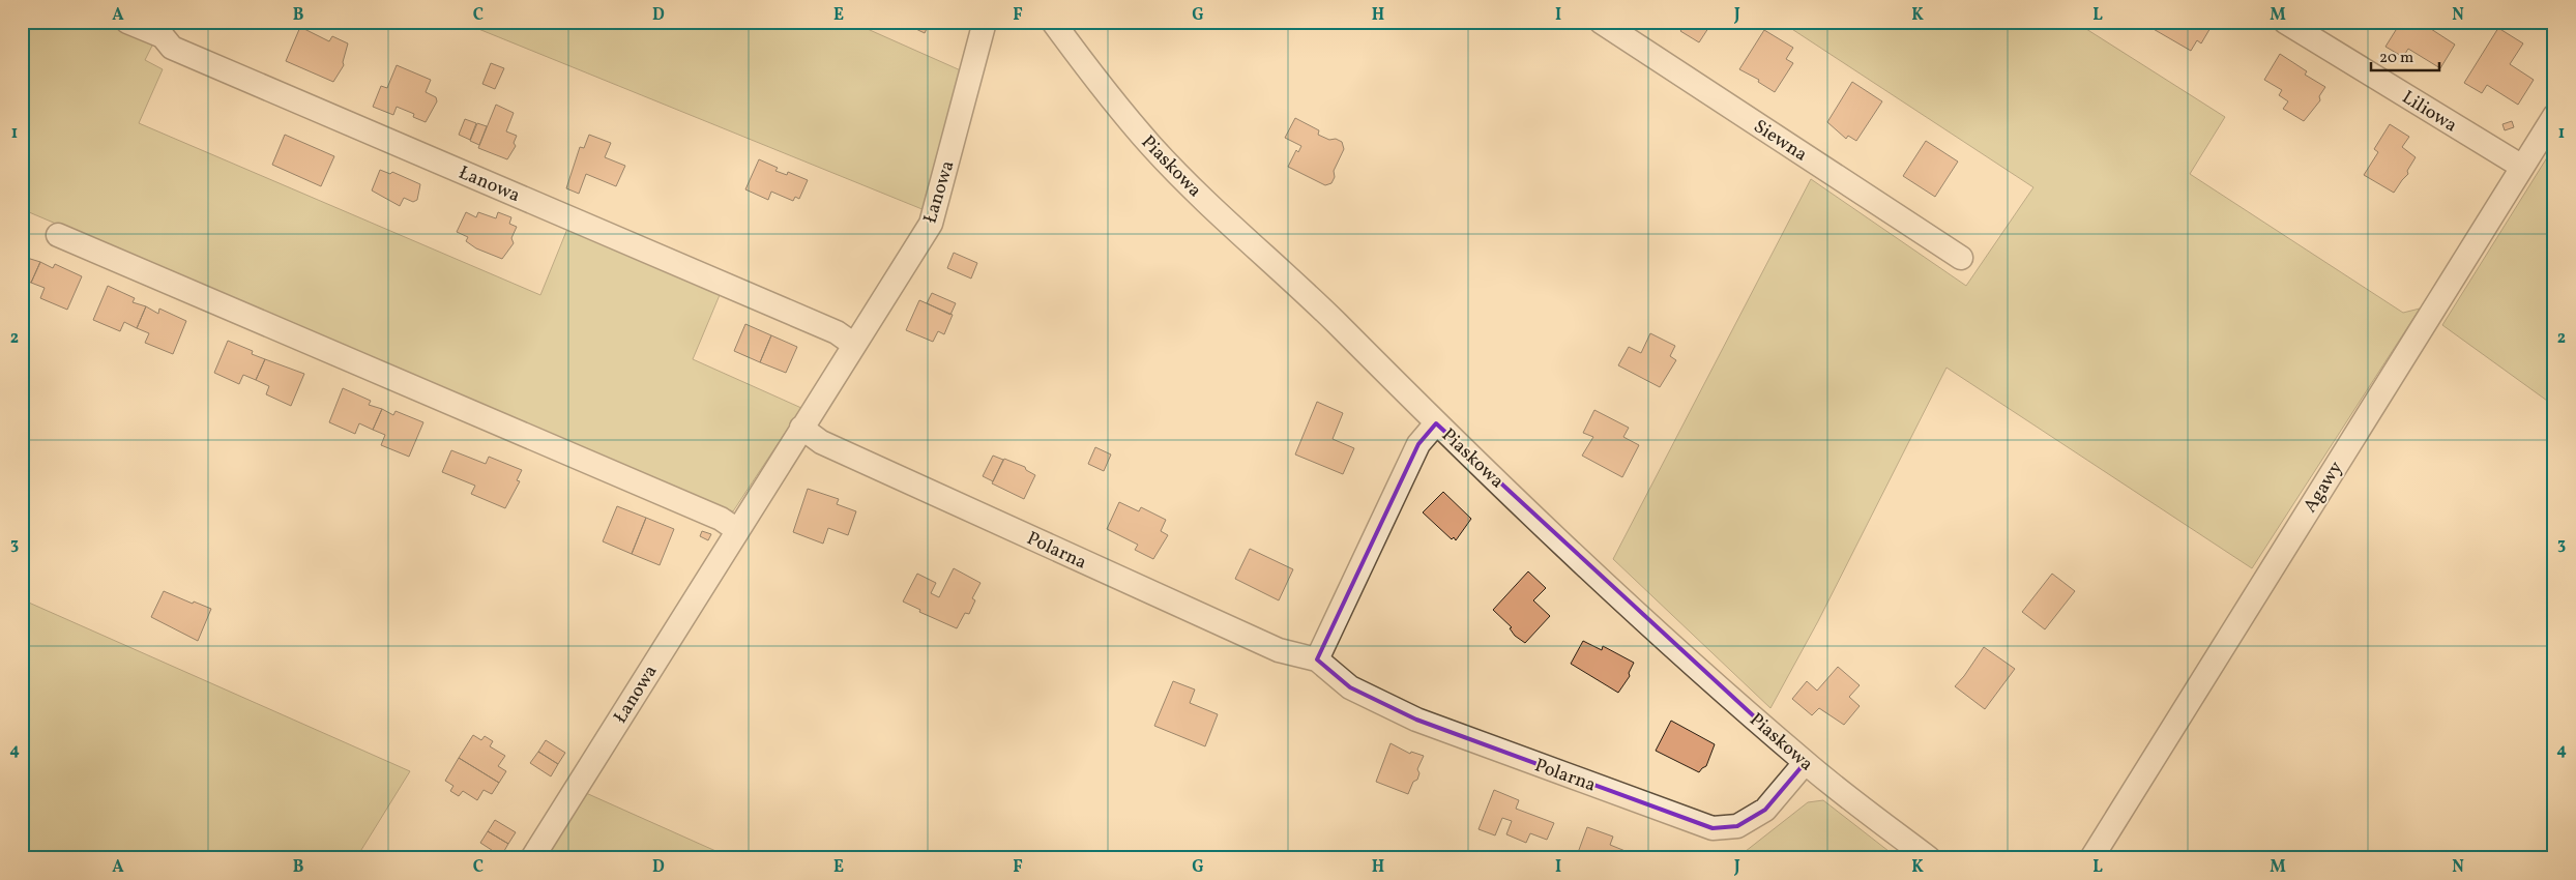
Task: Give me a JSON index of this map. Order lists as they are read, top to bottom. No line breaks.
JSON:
{"streets":{"street":["Liliowa","Siewna","Piaskowa","Łanowa","Agawy","Polarna"]},"crossings":[["Liliowa","Agawy"],["Piaskowa","Polarna"],["Łanowa","Polarna"]],"scale_bar":"20 m","grid":{"columns":["A","B","C","D","E","F","G","H","I","J","K","L","M","N"],"rows":["1","2","3","4"]}}
